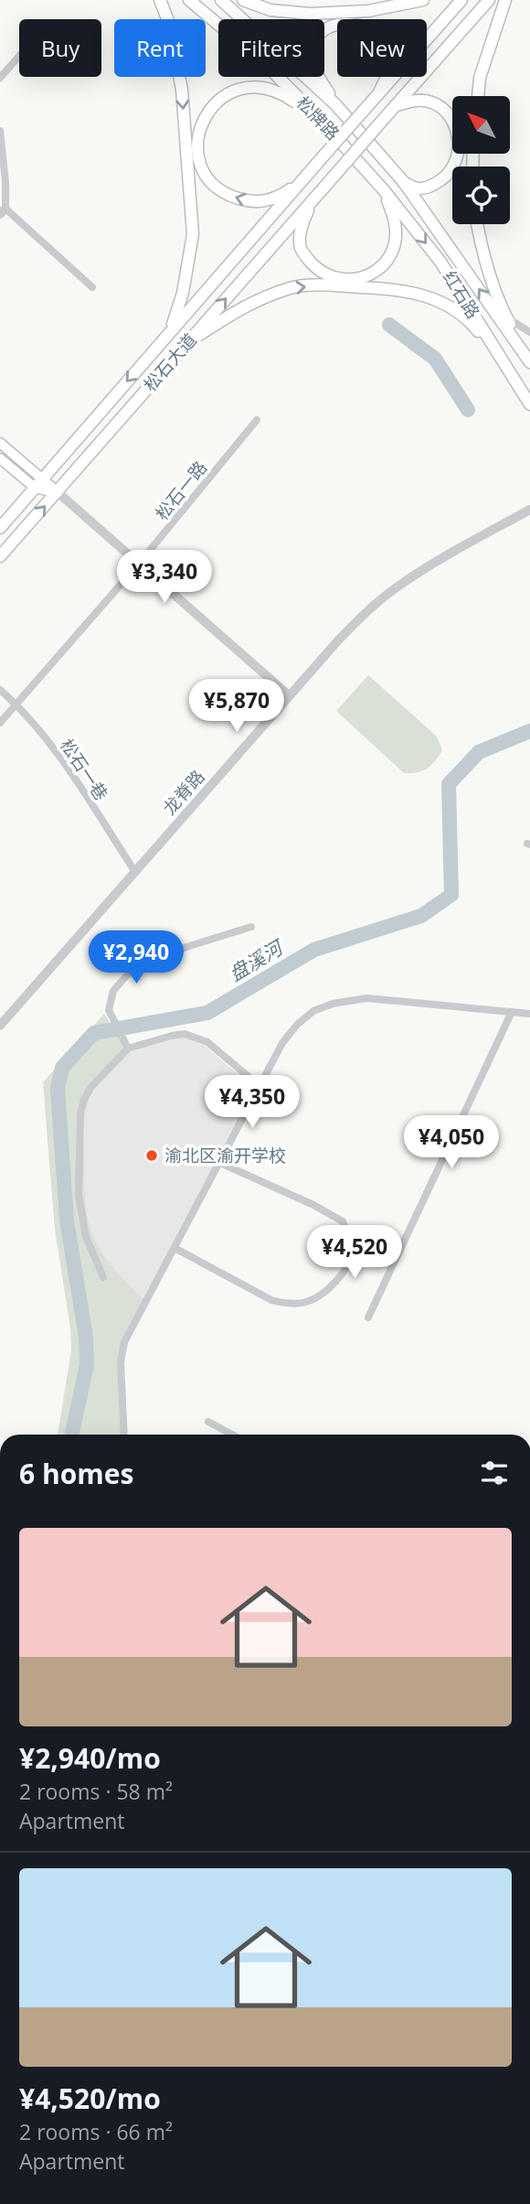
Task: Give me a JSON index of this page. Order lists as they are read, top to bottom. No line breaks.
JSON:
{"streets":{"highway":["松牌路","红石路","松石大道"],"street":["松石一路","松石一巷","龙脊路"]},"crossings":[["松牌路","红石路"],["松石一路","松石一巷"],["松石一巷","龙脊路"]],"water":["盘溪河"],"places":["渝北区渝开学校"],"north":"top left","page":{"chip":["Buy","Rent","Filters","New"],"price":["¥3,340","¥5,870","¥2,940","¥4,350","¥4,050","¥4,520"],"heading":"6 homes","list":[{"name":"¥2,940/mo","note":"2 rooms · 58 m² · Apartment"},{"name":"¥4,520/mo","note":"2 rooms · 66 m² · Apartment"}]}}
